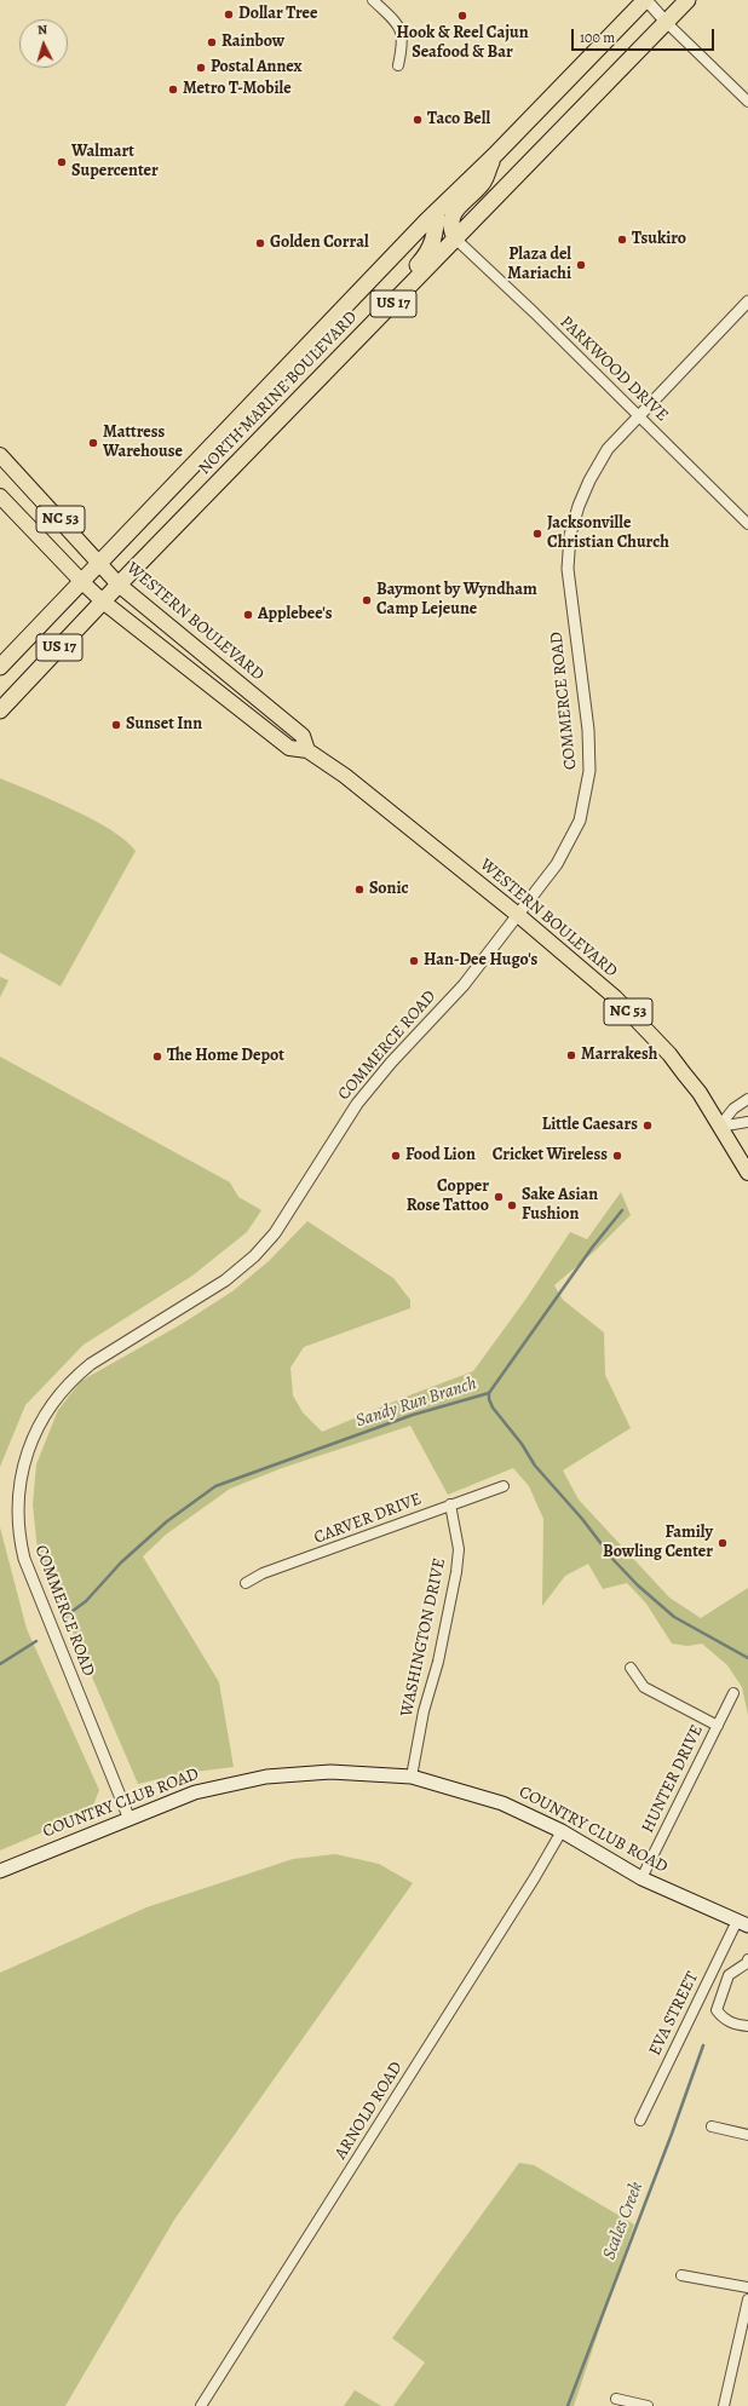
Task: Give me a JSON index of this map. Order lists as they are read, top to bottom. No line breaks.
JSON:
{"streets":{"highway":["US 17","NORTH MARINE BOULEVARD"],"main road":["NC 53","WESTERN BOULEVARD","COUNTRY CLUB ROAD"],"street":["PARKWOOD DRIVE","COMMERCE ROAD","CARVER DRIVE","WASHINGTON DRIVE","HUNTER DRIVE","EVA STREET","ARNOLD ROAD"]},"crossings":[["US 17","PARKWOOD DRIVE"],["US 17","NORTH MARINE BOULEVARD"],["PARKWOOD DRIVE","NORTH MARINE BOULEVARD"],["PARKWOOD DRIVE","COMMERCE ROAD"],["NORTH MARINE BOULEVARD","WESTERN BOULEVARD"],["WESTERN BOULEVARD","COMMERCE ROAD"],["COMMERCE ROAD","COUNTRY CLUB ROAD"],["CARVER DRIVE","WASHINGTON DRIVE"],["WASHINGTON DRIVE","COUNTRY CLUB ROAD"],["HUNTER DRIVE","COUNTRY CLUB ROAD"],["COUNTRY CLUB ROAD","EVA STREET"],["COUNTRY CLUB ROAD","ARNOLD ROAD"]],"water":["Sandy Run Branch","Scales Creek"],"places":["Dollar Tree","Hook & Reel Cajun Seafood & Bar","Rainbow","Postal Annex","Metro T-Mobile","Taco Bell","Walmart Supercenter","Tsukiro","Golden Corral","Plaza del Mariachi","Mattress Warehouse","Jacksonville Christian Church","Baymont by Wyndham Camp Lejeune","Applebee's","Sunset Inn","Sonic","Han-Dee Hugo's","Marrakesh","The Home Depot","Little Caesars","Food Lion","Cricket Wireless","Copper Rose Tattoo","Sake Asian Fushion","Family Bowling Center"],"scale_bar":"100 m","north":"top"}
